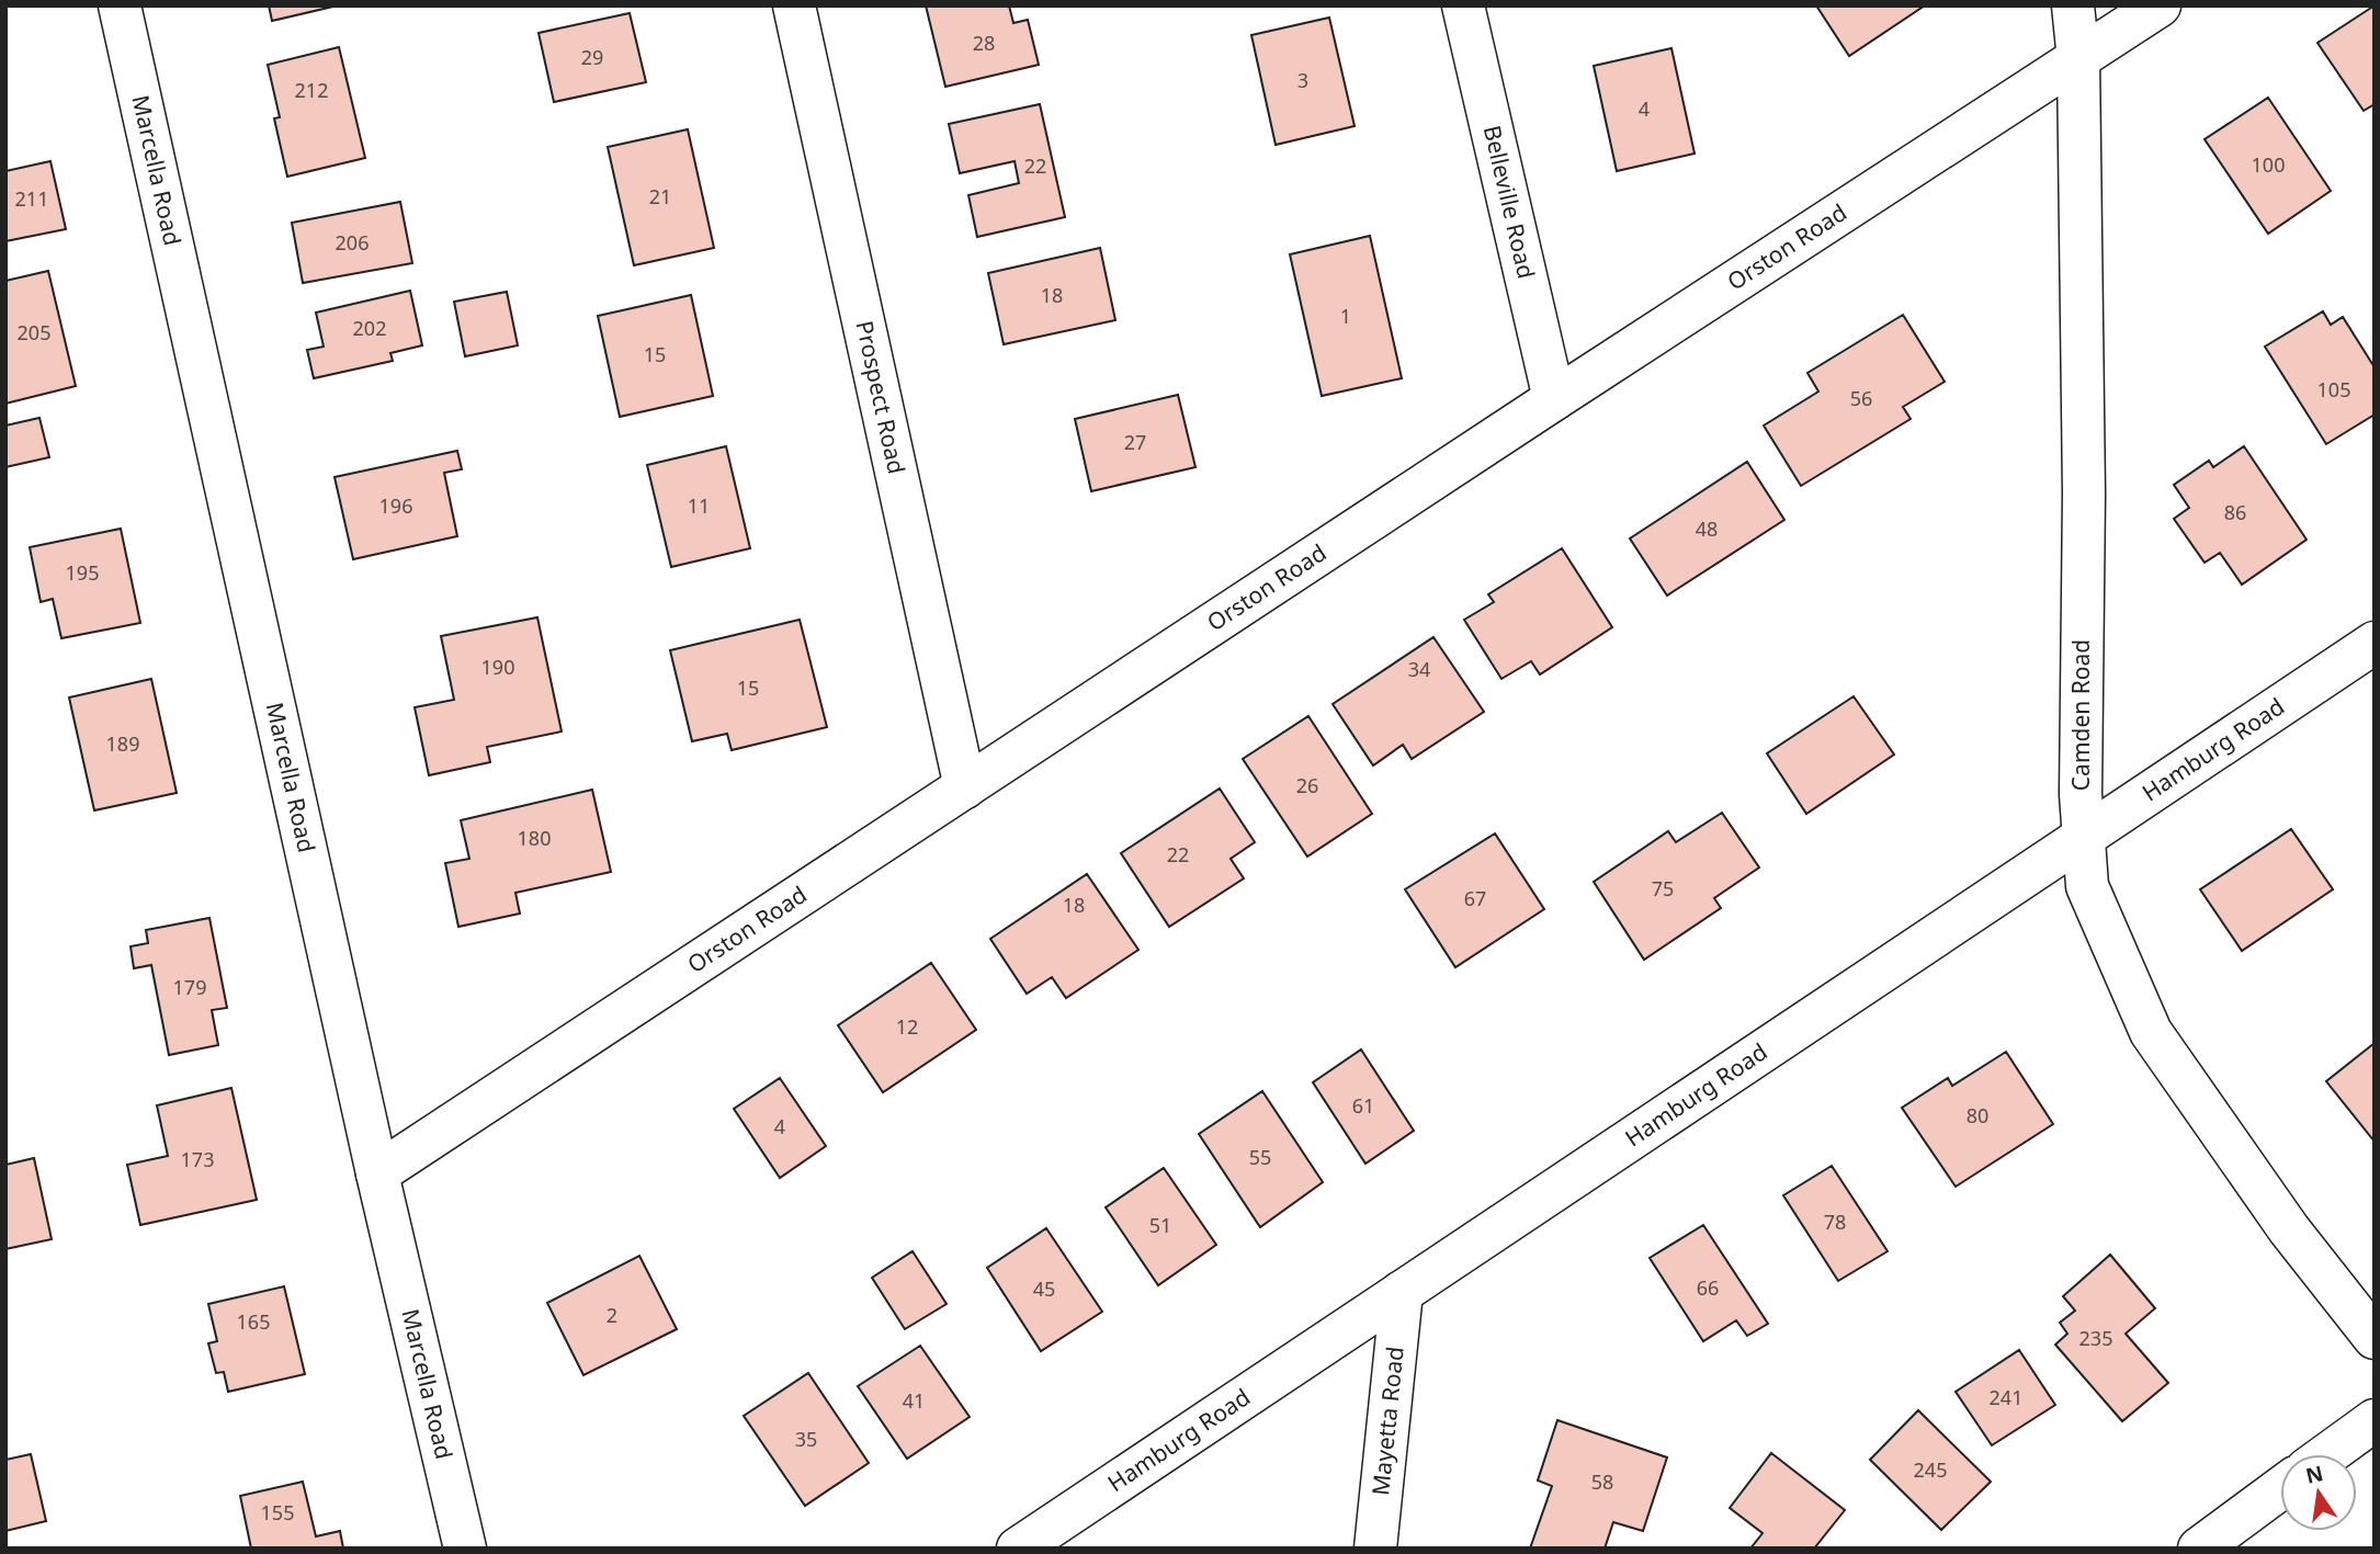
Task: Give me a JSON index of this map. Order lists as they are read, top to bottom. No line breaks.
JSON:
{"streets":{"street":["Marcella Road","Belleville Road","Orston Road","Prospect Road","Camden Road","Hamburg Road","Mayetta Road"]},"crossings":[["Marcella Road","Orston Road"],["Belleville Road","Orston Road"],["Orston Road","Prospect Road"],["Orston Road","Camden Road"],["Camden Road","Hamburg Road"],["Hamburg Road","Mayetta Road"]],"house_numbers":["28","29","3","212","4","100","22","21","211","206","18","1","202","205","15","105","56","27","196","11","86","48","195","190","34","15","189","26","180","22","75","67","18","179","12","61","80","4","55","173","78","51","66","45","2","165","235","241","41","35","245","58","155"],"north":"top"}
